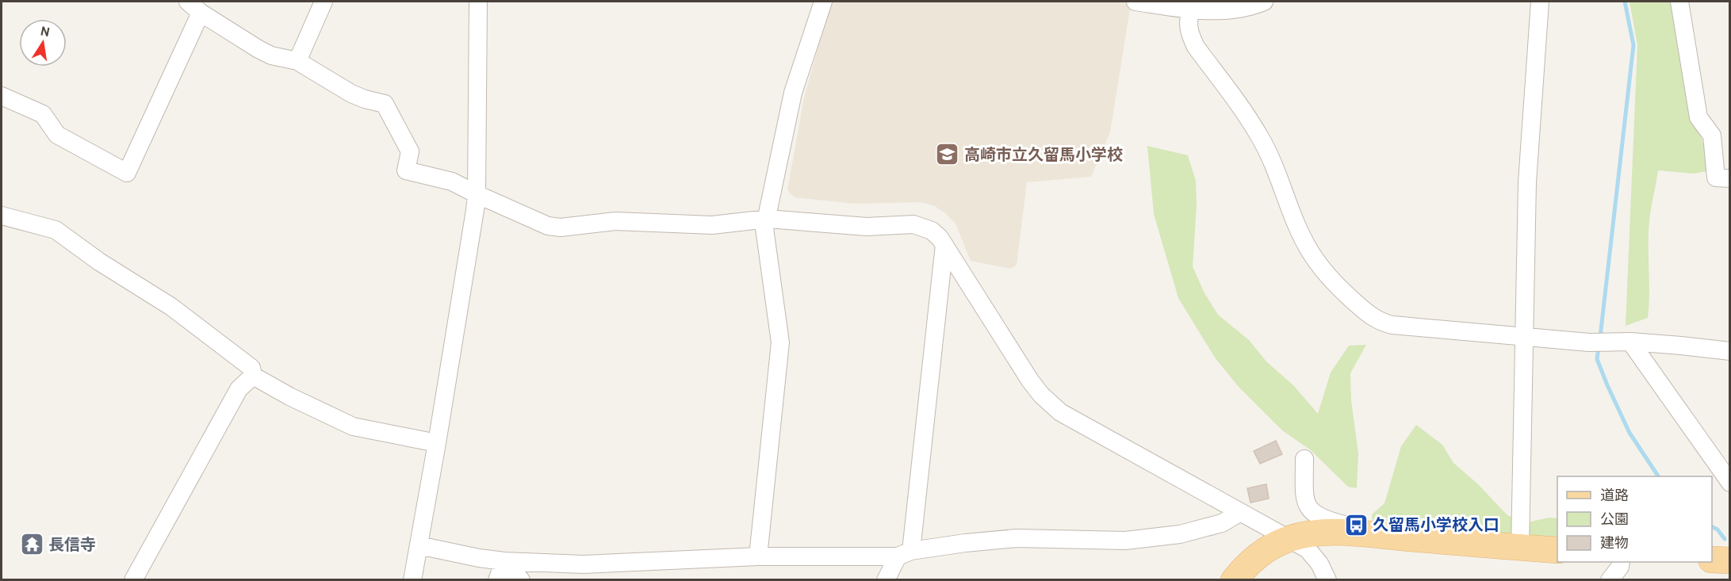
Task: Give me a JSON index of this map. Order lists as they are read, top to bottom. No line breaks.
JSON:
{"places":{"school or university":["高崎市立久留馬小学校"],"bus stop":["久留馬小学校入口"],"temple":["長信寺"]},"legend":["道路","公園","建物"],"north":"top"}
